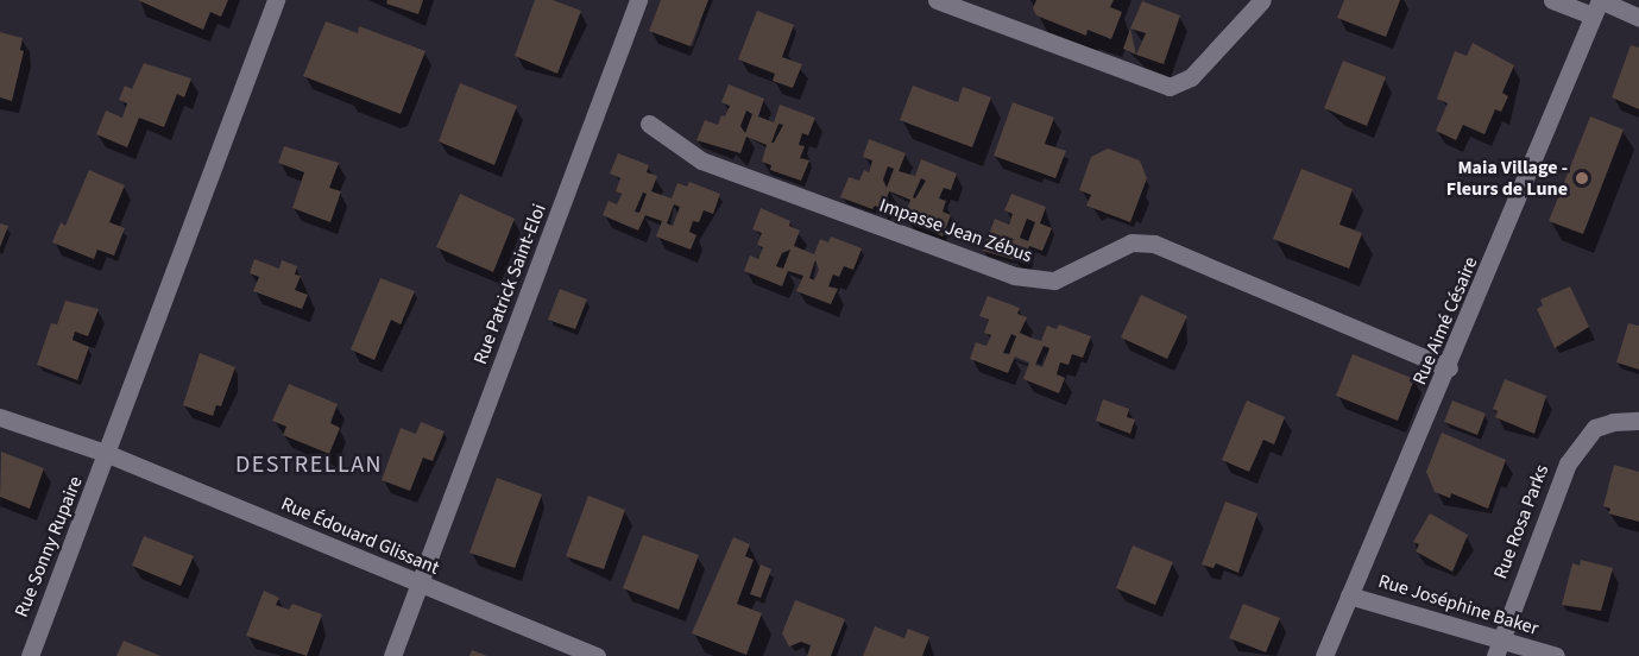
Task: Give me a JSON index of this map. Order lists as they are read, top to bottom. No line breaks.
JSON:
{"streets":{"street":["Impasse Jean Zébus","Rue Patrick Saint-Eloi","Rue Aimé Césaire","Rue Rosa Parks","Rue Édouard Glissant","Rue Sonny Rupaire","Rue Joséphine Baker"]},"crossings":[["Impasse Jean Zébus","Rue Aimé Césaire"],["Rue Patrick Saint-Eloi","Rue Édouard Glissant"],["Rue Aimé Césaire","Rue Joséphine Baker"],["Rue Rosa Parks","Rue Joséphine Baker"],["Rue Édouard Glissant","Rue Sonny Rupaire"]],"districts":["DESTRELLAN"],"places":["Maia Village - Fleurs de Lune"]}
